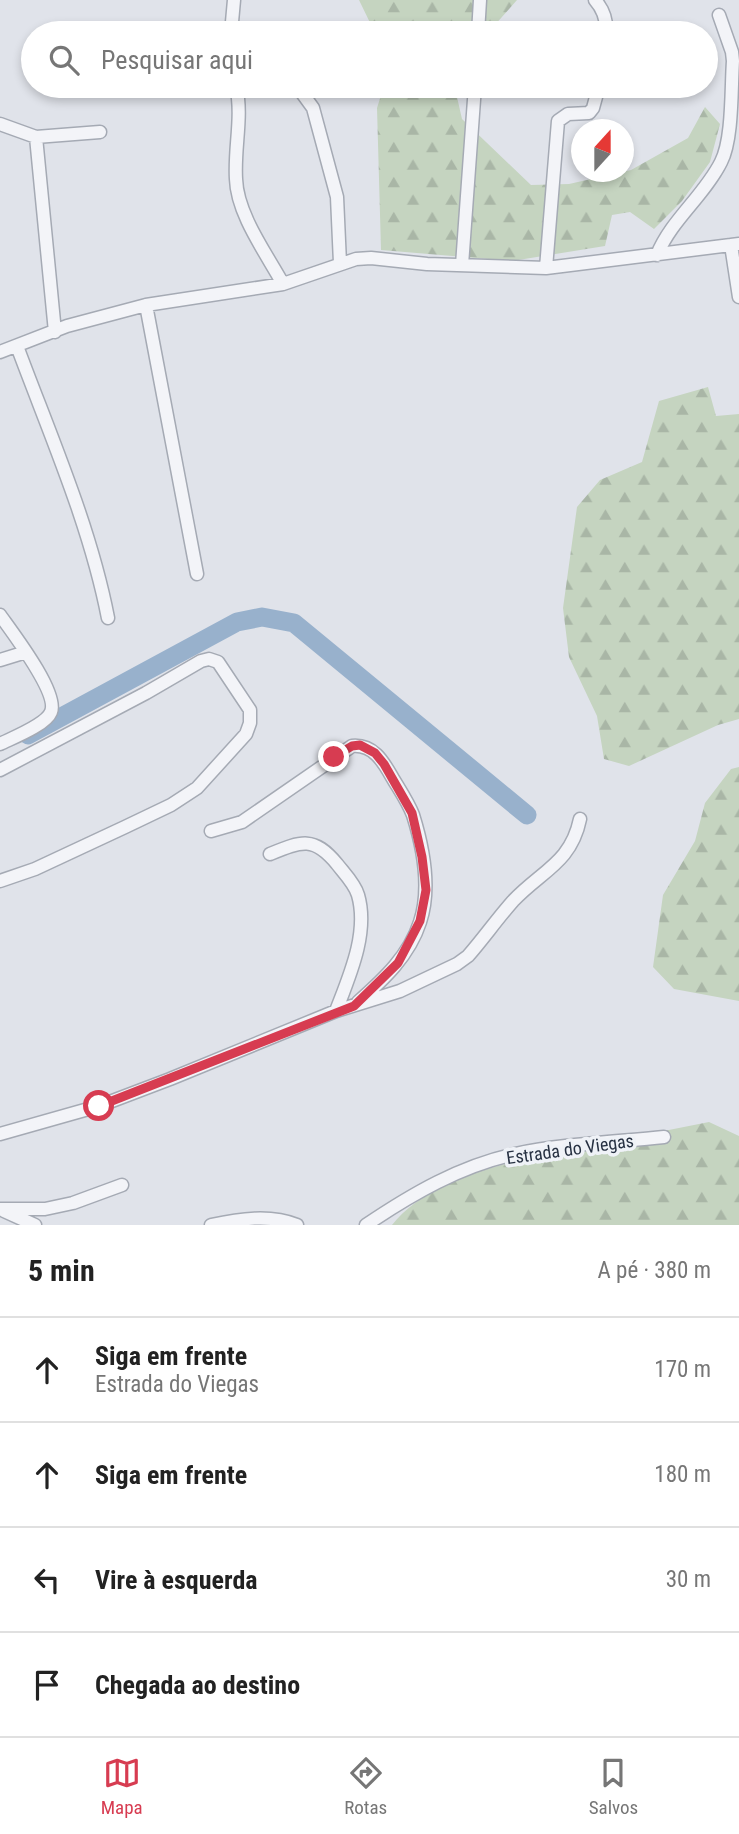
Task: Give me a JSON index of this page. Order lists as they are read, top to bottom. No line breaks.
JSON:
{"streets":{"street":["Estrada do Viegas"]},"north":"top","page":{"search":"Pesquisar aqui","heading":["5 min","A pé · 380 m"],"list":[["Siga em frente","Estrada do Viegas","170 m"],["Siga em frente","180 m"],["Vire à esquerda","30 m"],"Chegada ao destino"],"nav":["Mapa","Rotas","Salvos"]}}
